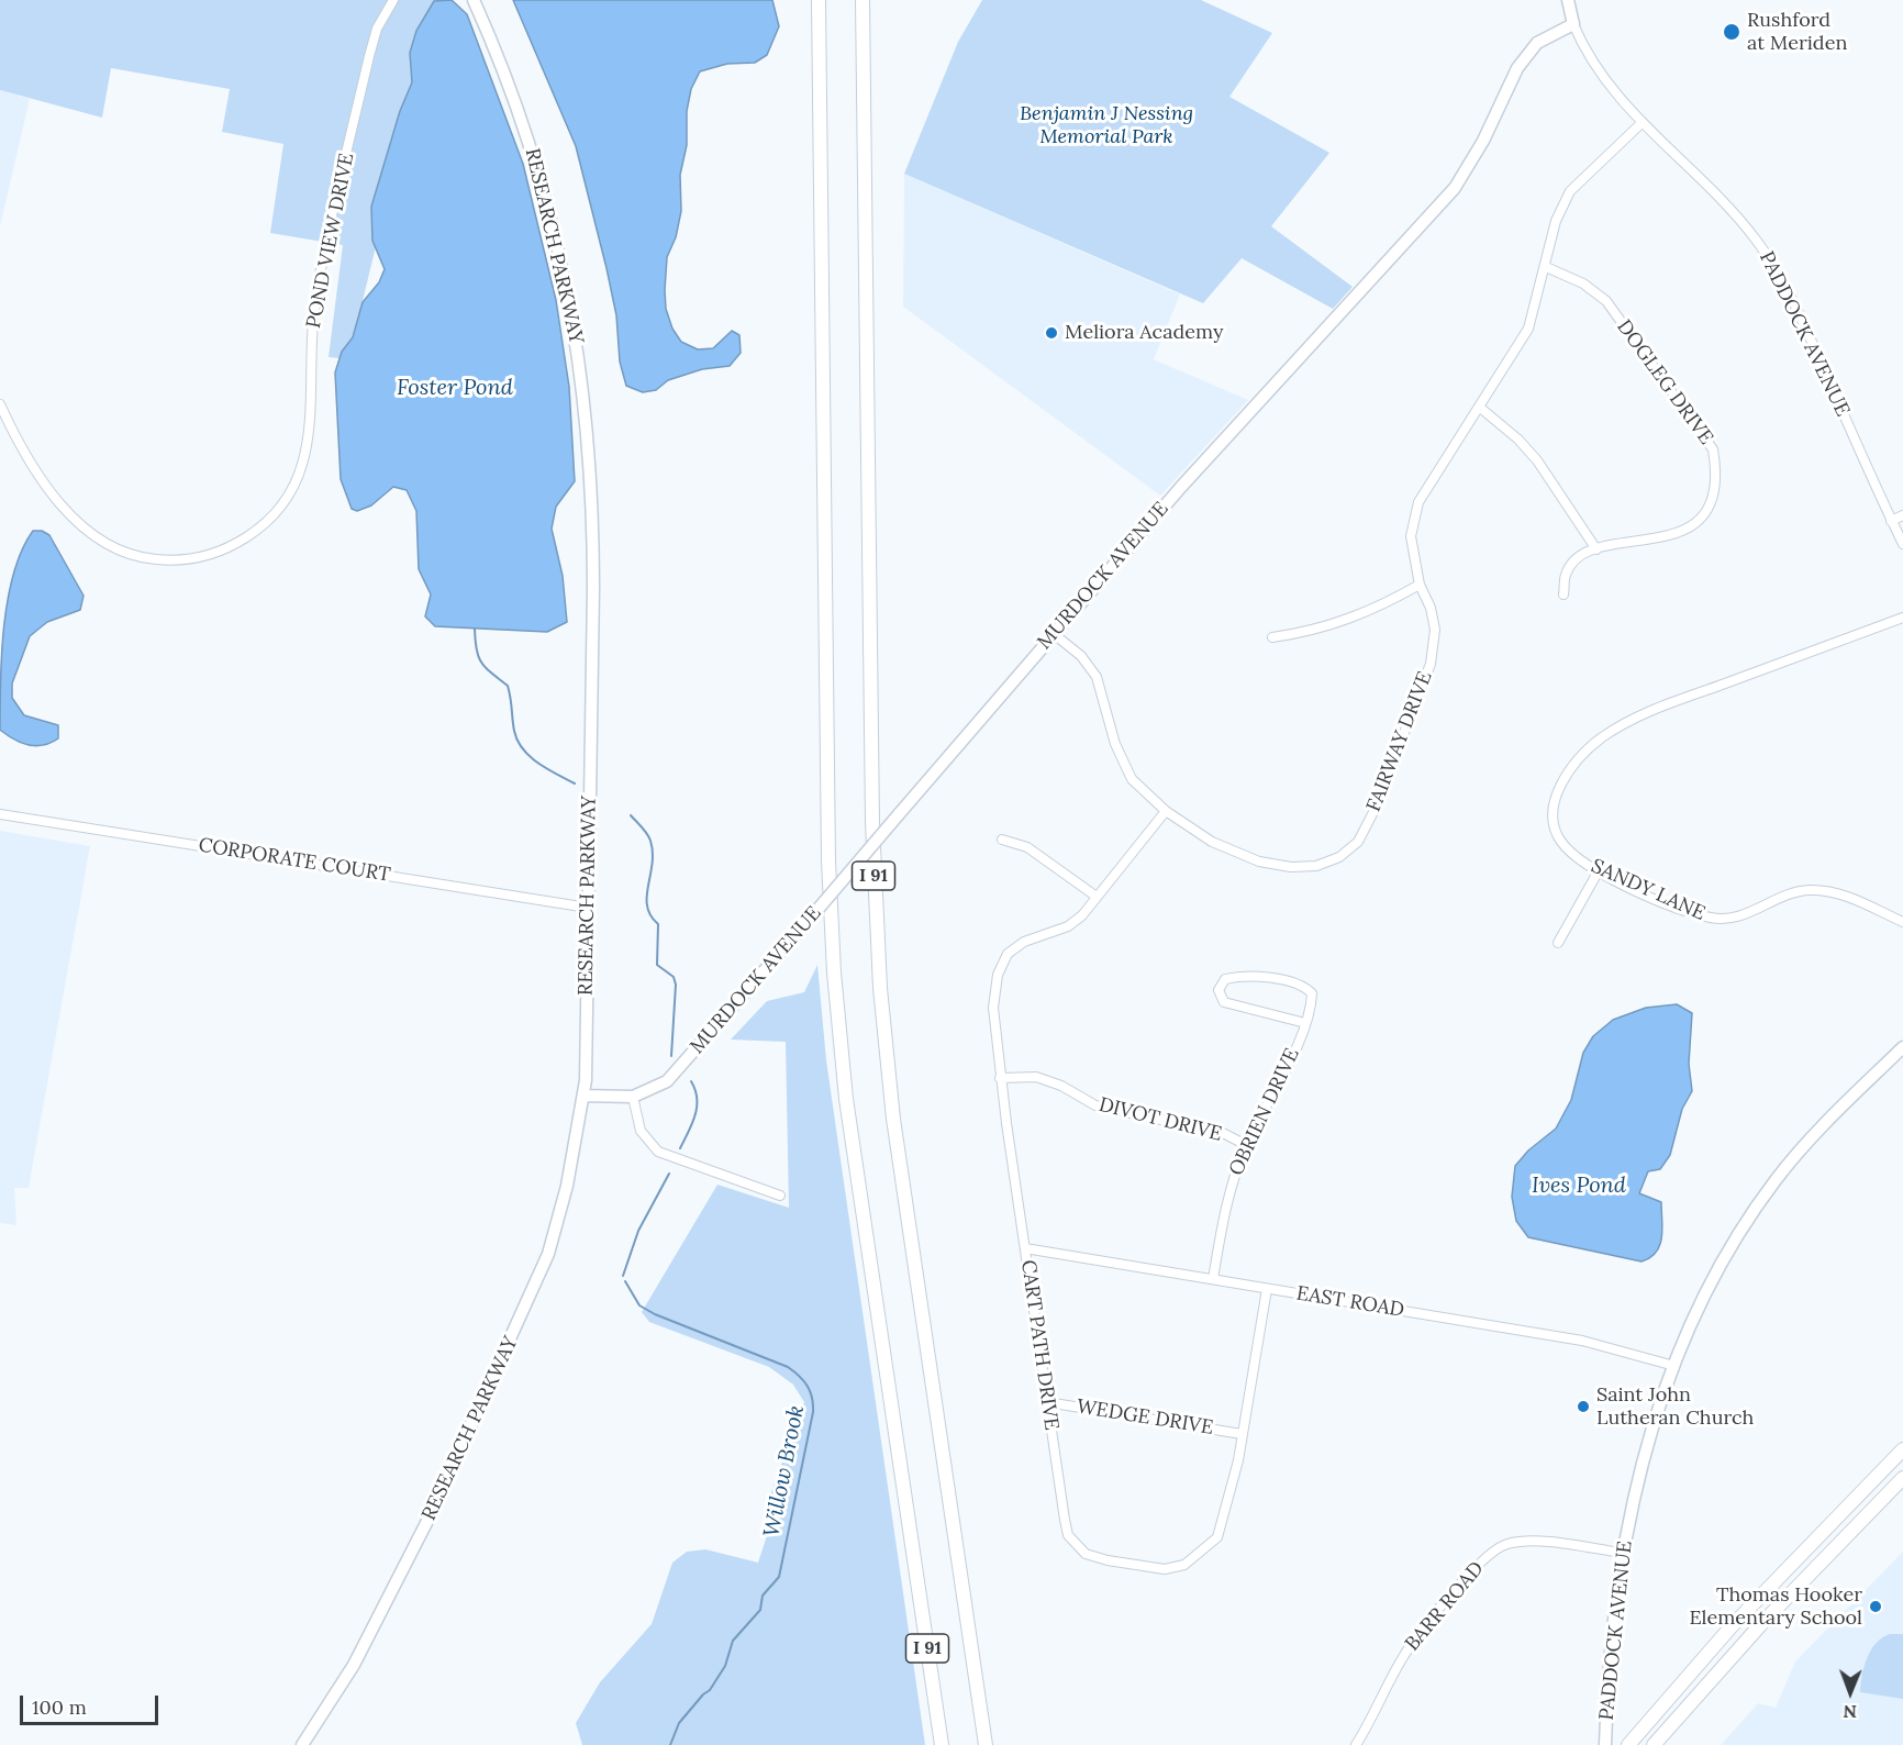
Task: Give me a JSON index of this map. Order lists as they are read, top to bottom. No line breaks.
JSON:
{"streets":{"highway":["I 91"],"main road":["RESEARCH PARKWAY","PADDOCK AVENUE","MURDOCK AVENUE"],"street":["POND VIEW DRIVE","DOGLEG DRIVE","FAIRWAY DRIVE","CORPORATE COURT","SANDY LANE","OBRIEN DRIVE","DIVOT DRIVE","EAST ROAD","CART PATH DRIVE","WEDGE DRIVE","BARR ROAD"]},"crossings":[["RESEARCH PARKWAY","MURDOCK AVENUE"],["RESEARCH PARKWAY","CORPORATE COURT"],["PADDOCK AVENUE","MURDOCK AVENUE"],["PADDOCK AVENUE","FAIRWAY DRIVE"],["PADDOCK AVENUE","EAST ROAD"],["PADDOCK AVENUE","BARR ROAD"],["DOGLEG DRIVE","FAIRWAY DRIVE"],["MURDOCK AVENUE","FAIRWAY DRIVE"],["FAIRWAY DRIVE","CART PATH DRIVE"],["OBRIEN DRIVE","DIVOT DRIVE"],["OBRIEN DRIVE","EAST ROAD"],["DIVOT DRIVE","CART PATH DRIVE"],["EAST ROAD","CART PATH DRIVE"],["CART PATH DRIVE","WEDGE DRIVE"]],"water":["Foster Pond","Ives Pond","Willow Brook"],"parks":["Benjamin J Nessing Memorial Park"],"places":["Rushford at Meriden","Meliora Academy","Saint John Lutheran Church","Thomas Hooker Elementary School"],"scale_bar":"100 m","north":"bottom"}
